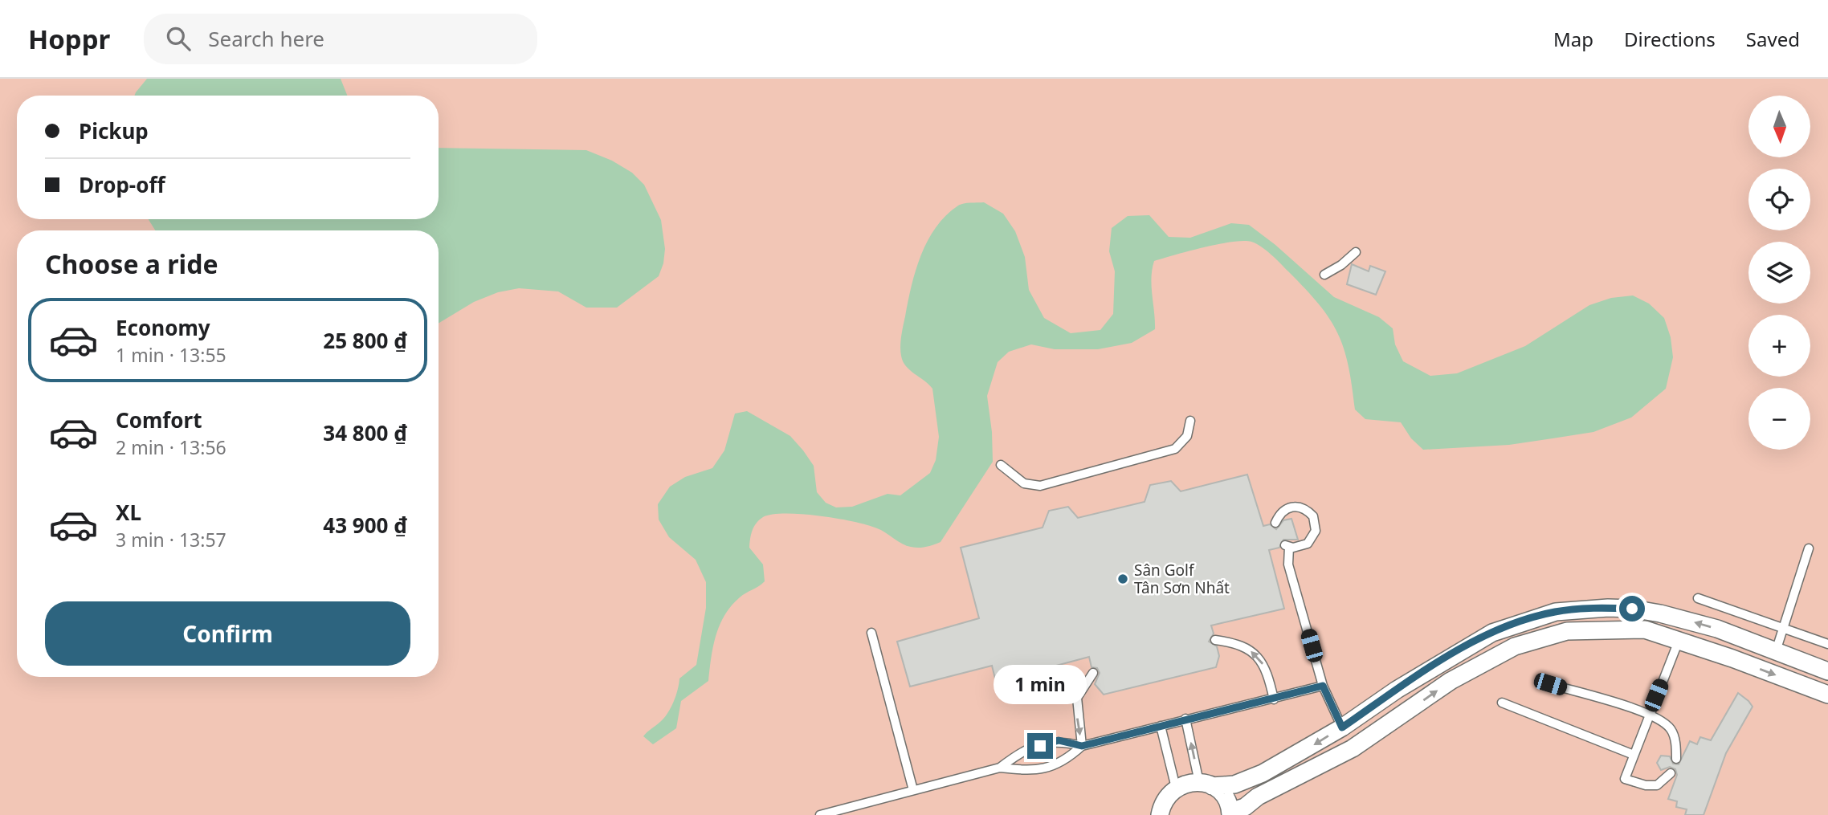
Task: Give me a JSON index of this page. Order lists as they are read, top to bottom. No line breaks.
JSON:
{"places":["Sân Golf Tân Sơn Nhất"],"north":"bottom","page":{"header":"Hoppr","search":"Search here","nav":["Map","Directions","Saved"],"map_buttons":["+","−"],"banner":["Pickup","Drop-off"],"heading":"Choose a ride","list":[{"name":"Economy","note":"1 min · 13:55","value":"25 800 ₫"},{"name":"Comfort","note":"2 min · 13:56","value":"34 800 ₫"},{"name":"XL","note":"3 min · 13:57","value":"43 900 ₫"}],"buttons":"Confirm","bubble":"1 min"}}
